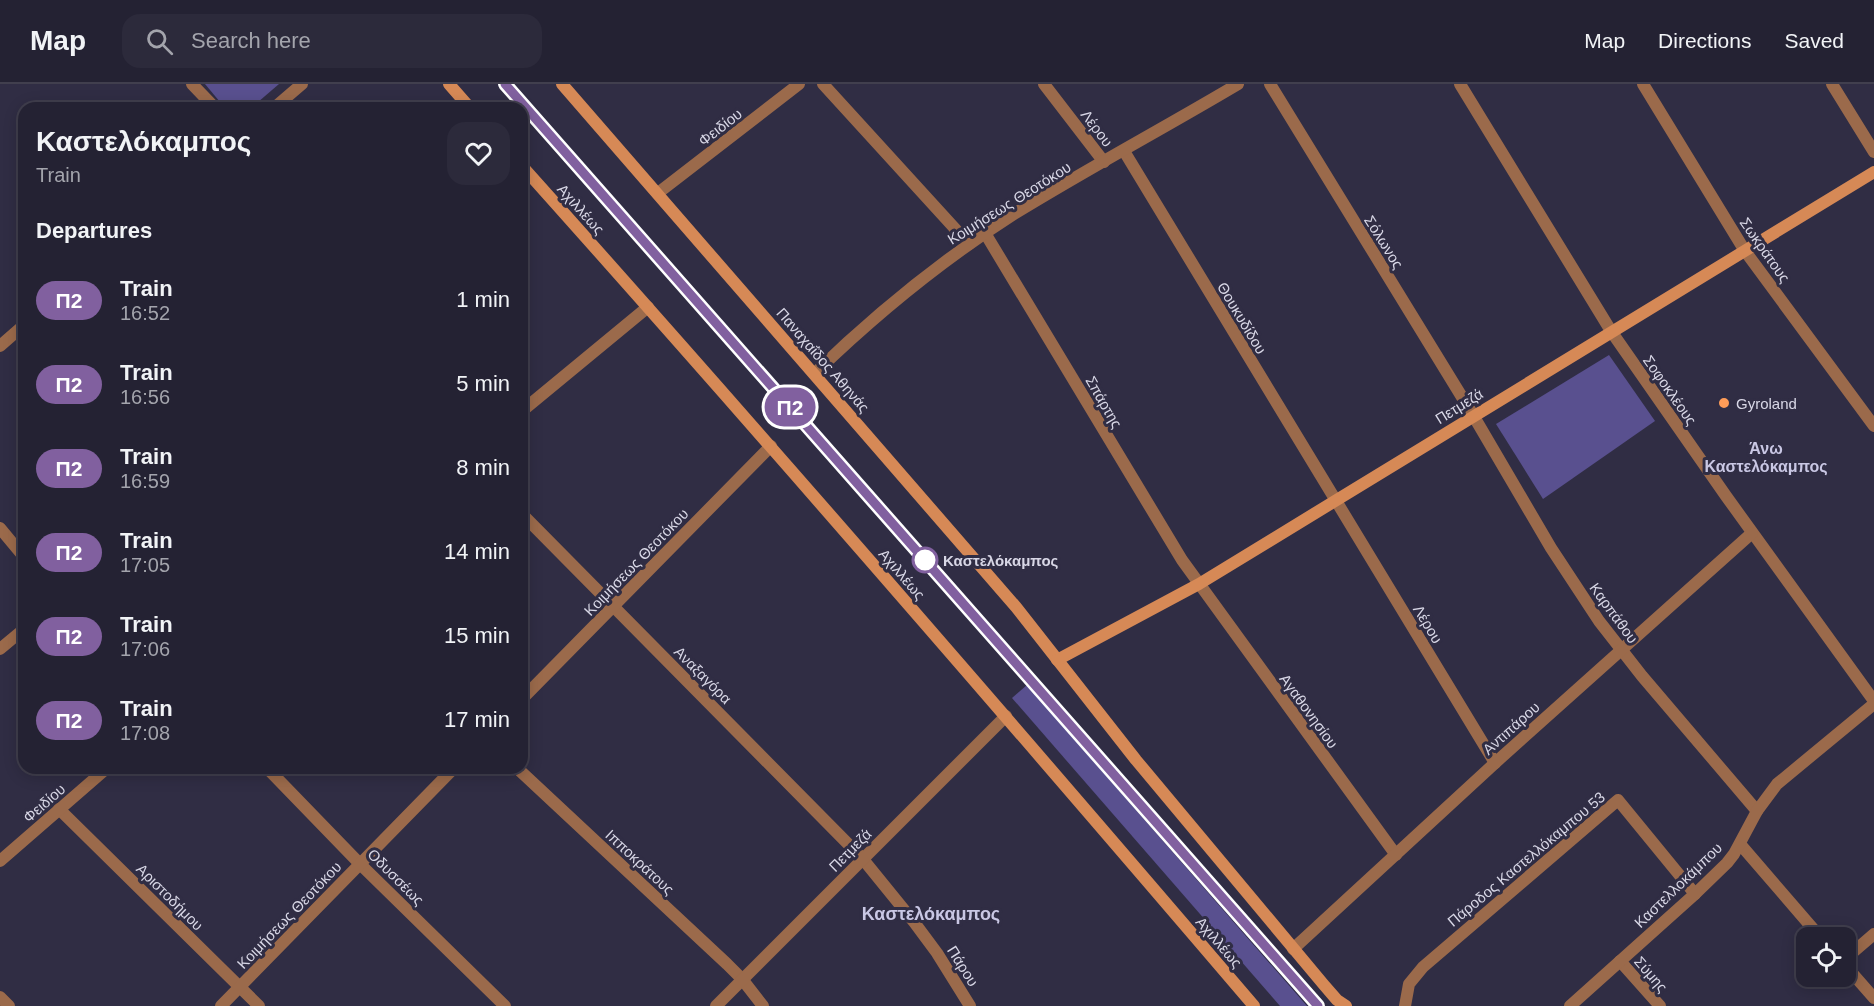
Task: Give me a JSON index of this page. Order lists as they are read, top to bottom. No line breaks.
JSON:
{"streets":{"street":["Φειδίου","Λέρου","Κοιμήσεως Θεοτόκου","Αχιλλέως","Σόλωνος","Σωκράτους","Θουκυδίδου","Παναχαΐδος Αθηνάς","Σοφοκλέους","Σπάρτης","Πετμεζά","Καρπάθου","Αναξαγόρα","Αγαθονησίου","Αντιπάρου","Πάροδος Καστελλόκαμπου 53","Ιπποκράτους","Οδυσσέως","Καστελλοκάμπου","Αριστοδήμου","Πάρου","Σύμης"]},"crossings":[["Φειδίου","Παναχαΐδος Αθηνάς"],["Φειδίου","Αριστοδήμου"],["Λέρου","Κοιμήσεως Θεοτόκου"],["Λέρου","Θουκυδίδου"],["Λέρου","Πετμεζά"],["Λέρου","Αντιπάρου"],["Κοιμήσεως Θεοτόκου","Αχιλλέως"],["Κοιμήσεως Θεοτόκου","Θουκυδίδου"],["Κοιμήσεως Θεοτόκου","Παναχαΐδος Αθηνάς"],["Κοιμήσεως Θεοτόκου","Σπάρτης"],["Κοιμήσεως Θεοτόκου","Αναξαγόρα"],["Κοιμήσεως Θεοτόκου","Οδυσσέως"],["Κοιμήσεως Θεοτόκου","Αριστοδήμου"],["Αχιλλέως","Πετμεζά"],["Σόλωνος","Πετμεζά"],["Σόλωνος","Καρπάθου"],["Σωκράτους","Πετμεζά"],["Θουκυδίδου","Πετμεζά"],["Παναχαΐδος Αθηνάς","Πετμεζά"],["Παναχαΐδος Αθηνάς","Αντιπάρου"],["Σοφοκλέους","Πετμεζά"],["Σοφοκλέους","Αντιπάρου"],["Σοφοκλέους","Καστελλοκάμπου"],["Σπάρτης","Πετμεζά"],["Σπάρτης","Αγαθονησίου"],["Πετμεζά","Καρπάθου"],["Πετμεζά","Αναξαγόρα"],["Πετμεζά","Αγαθονησίου"],["Πετμεζά","Ιπποκράτους"],["Πετμεζά","Πάρου"],["Καρπάθου","Αντιπάρου"],["Καρπάθου","Καστελλοκάμπου"],["Αναξαγόρα","Πάρου"],["Αγαθονησίου","Αντιπάρου"],["Πάροδος Καστελλόκαμπου 53","Καστελλοκάμπου"],["Καστελλοκάμπου","Σύμης"]],"districts":["Άνω Καστελόκαμπος","Καστελόκαμπος"],"places":["Gyroland","Καστελόκαμπος"],"page":{"header":"Map","search":"Search here","nav":["Map","Directions","Saved"],"on_map":"Π2","heading":[["Καστελόκαμπος","Train"],"Departures"],"list":[{"mark":"Π2","name":"Train","note":"16:52","value":"1 min"},{"mark":"Π2","name":"Train","note":"16:56","value":"5 min"},{"mark":"Π2","name":"Train","note":"16:59","value":"8 min"},{"mark":"Π2","name":"Train","note":"17:05","value":"14 min"},{"mark":"Π2","name":"Train","note":"17:06","value":"15 min"},{"mark":"Π2","name":"Train","note":"17:08","value":"17 min"}]}}
